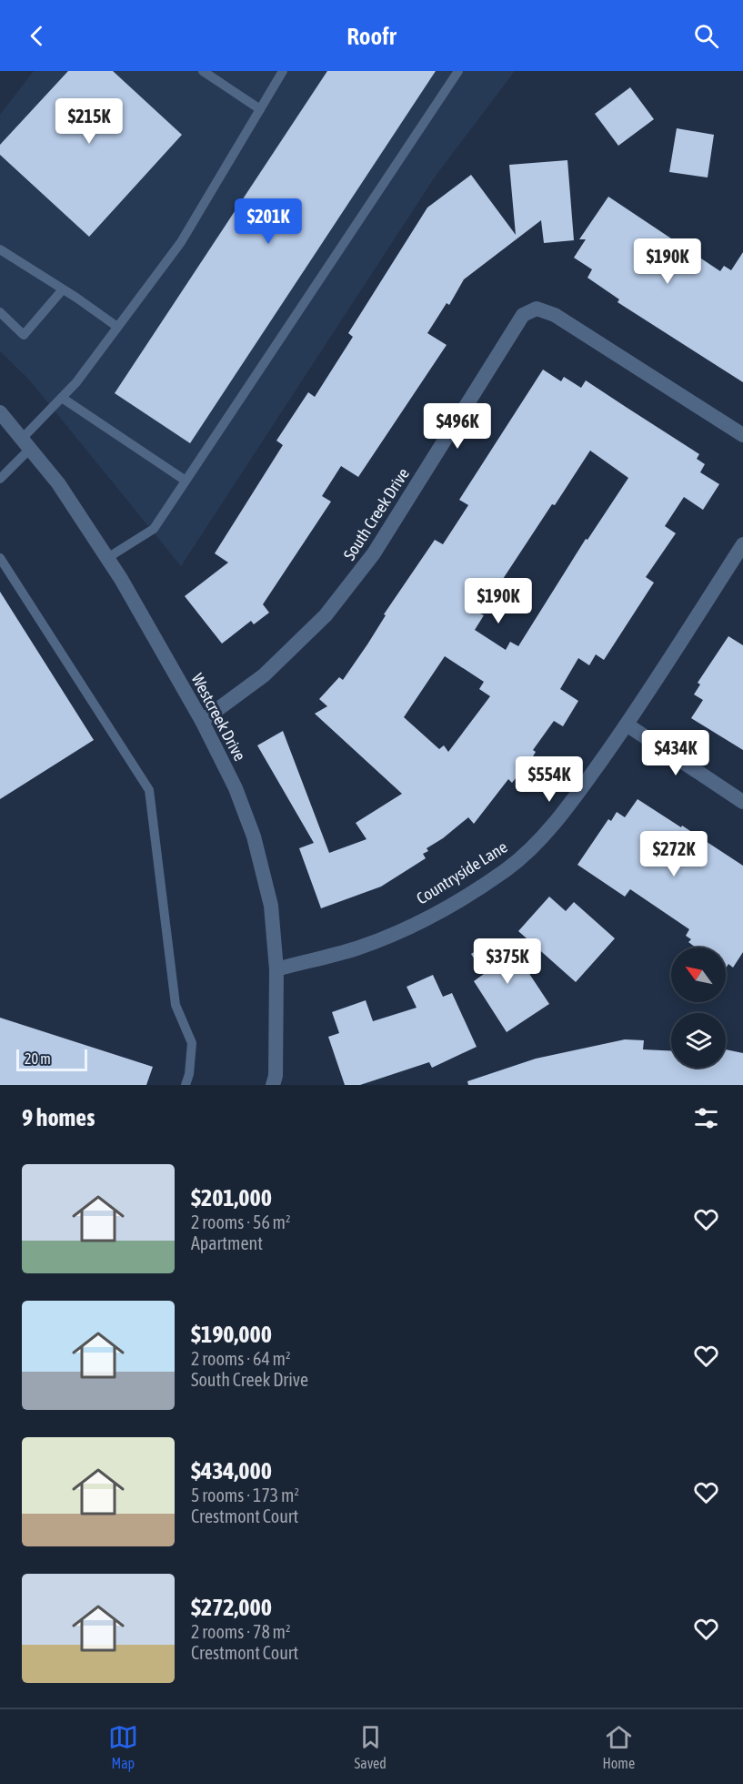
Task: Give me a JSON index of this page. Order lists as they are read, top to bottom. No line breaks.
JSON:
{"streets":{"street":["South Creek Drive","Westcreek Drive","Countryside Lane"]},"crossings":[["South Creek Drive","Westcreek Drive"],["Westcreek Drive","Countryside Lane"]],"scale_bar":"20 m","north":"top left","page":{"header":"Roofr","price":["$215K","$201K","$190K","$496K","$190K","$434K","$554K","$272K","$375K"],"scale":"20 m","heading":"9 homes","list":[{"name":"$201,000","note":"2 rooms · 56 m² · Apartment"},{"name":"$190,000","note":"2 rooms · 64 m² · South Creek Drive"},{"name":"$434,000","note":"5 rooms · 173 m² · Crestmont Court"},{"name":"$272,000","note":"2 rooms · 78 m² · Crestmont Court"}],"tabs":["Map","Saved","Home"]}}
